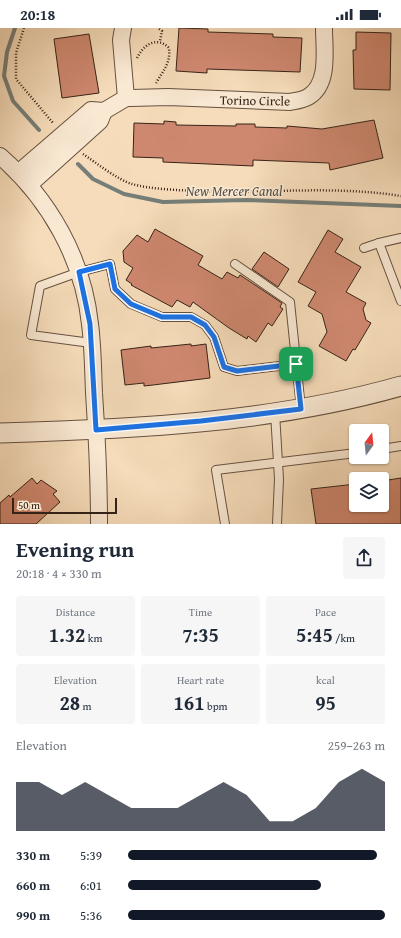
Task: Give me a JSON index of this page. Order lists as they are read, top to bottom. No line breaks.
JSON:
{"streets":{"street":["Torino Circle"]},"water":["New Mercer Canal"],"scale_bar":"50 m","north":"top","page":{"status":"20:18","scale":"50 m","heading":["Evening run","20:18 · 4 × 330 m"],"stats":[["Distance","1.32 km"],["Time","7:35"],["Pace","5:45 /km"],["Elevation","28 m"],["Heart rate","161 bpm"],["kcal","95"]],"chart":["Elevation","259–263 m"],"list":[{"name":"330 m","note":"5:39"},{"name":"660 m","note":"6:01"},{"name":"990 m","note":"5:36"}]}}
